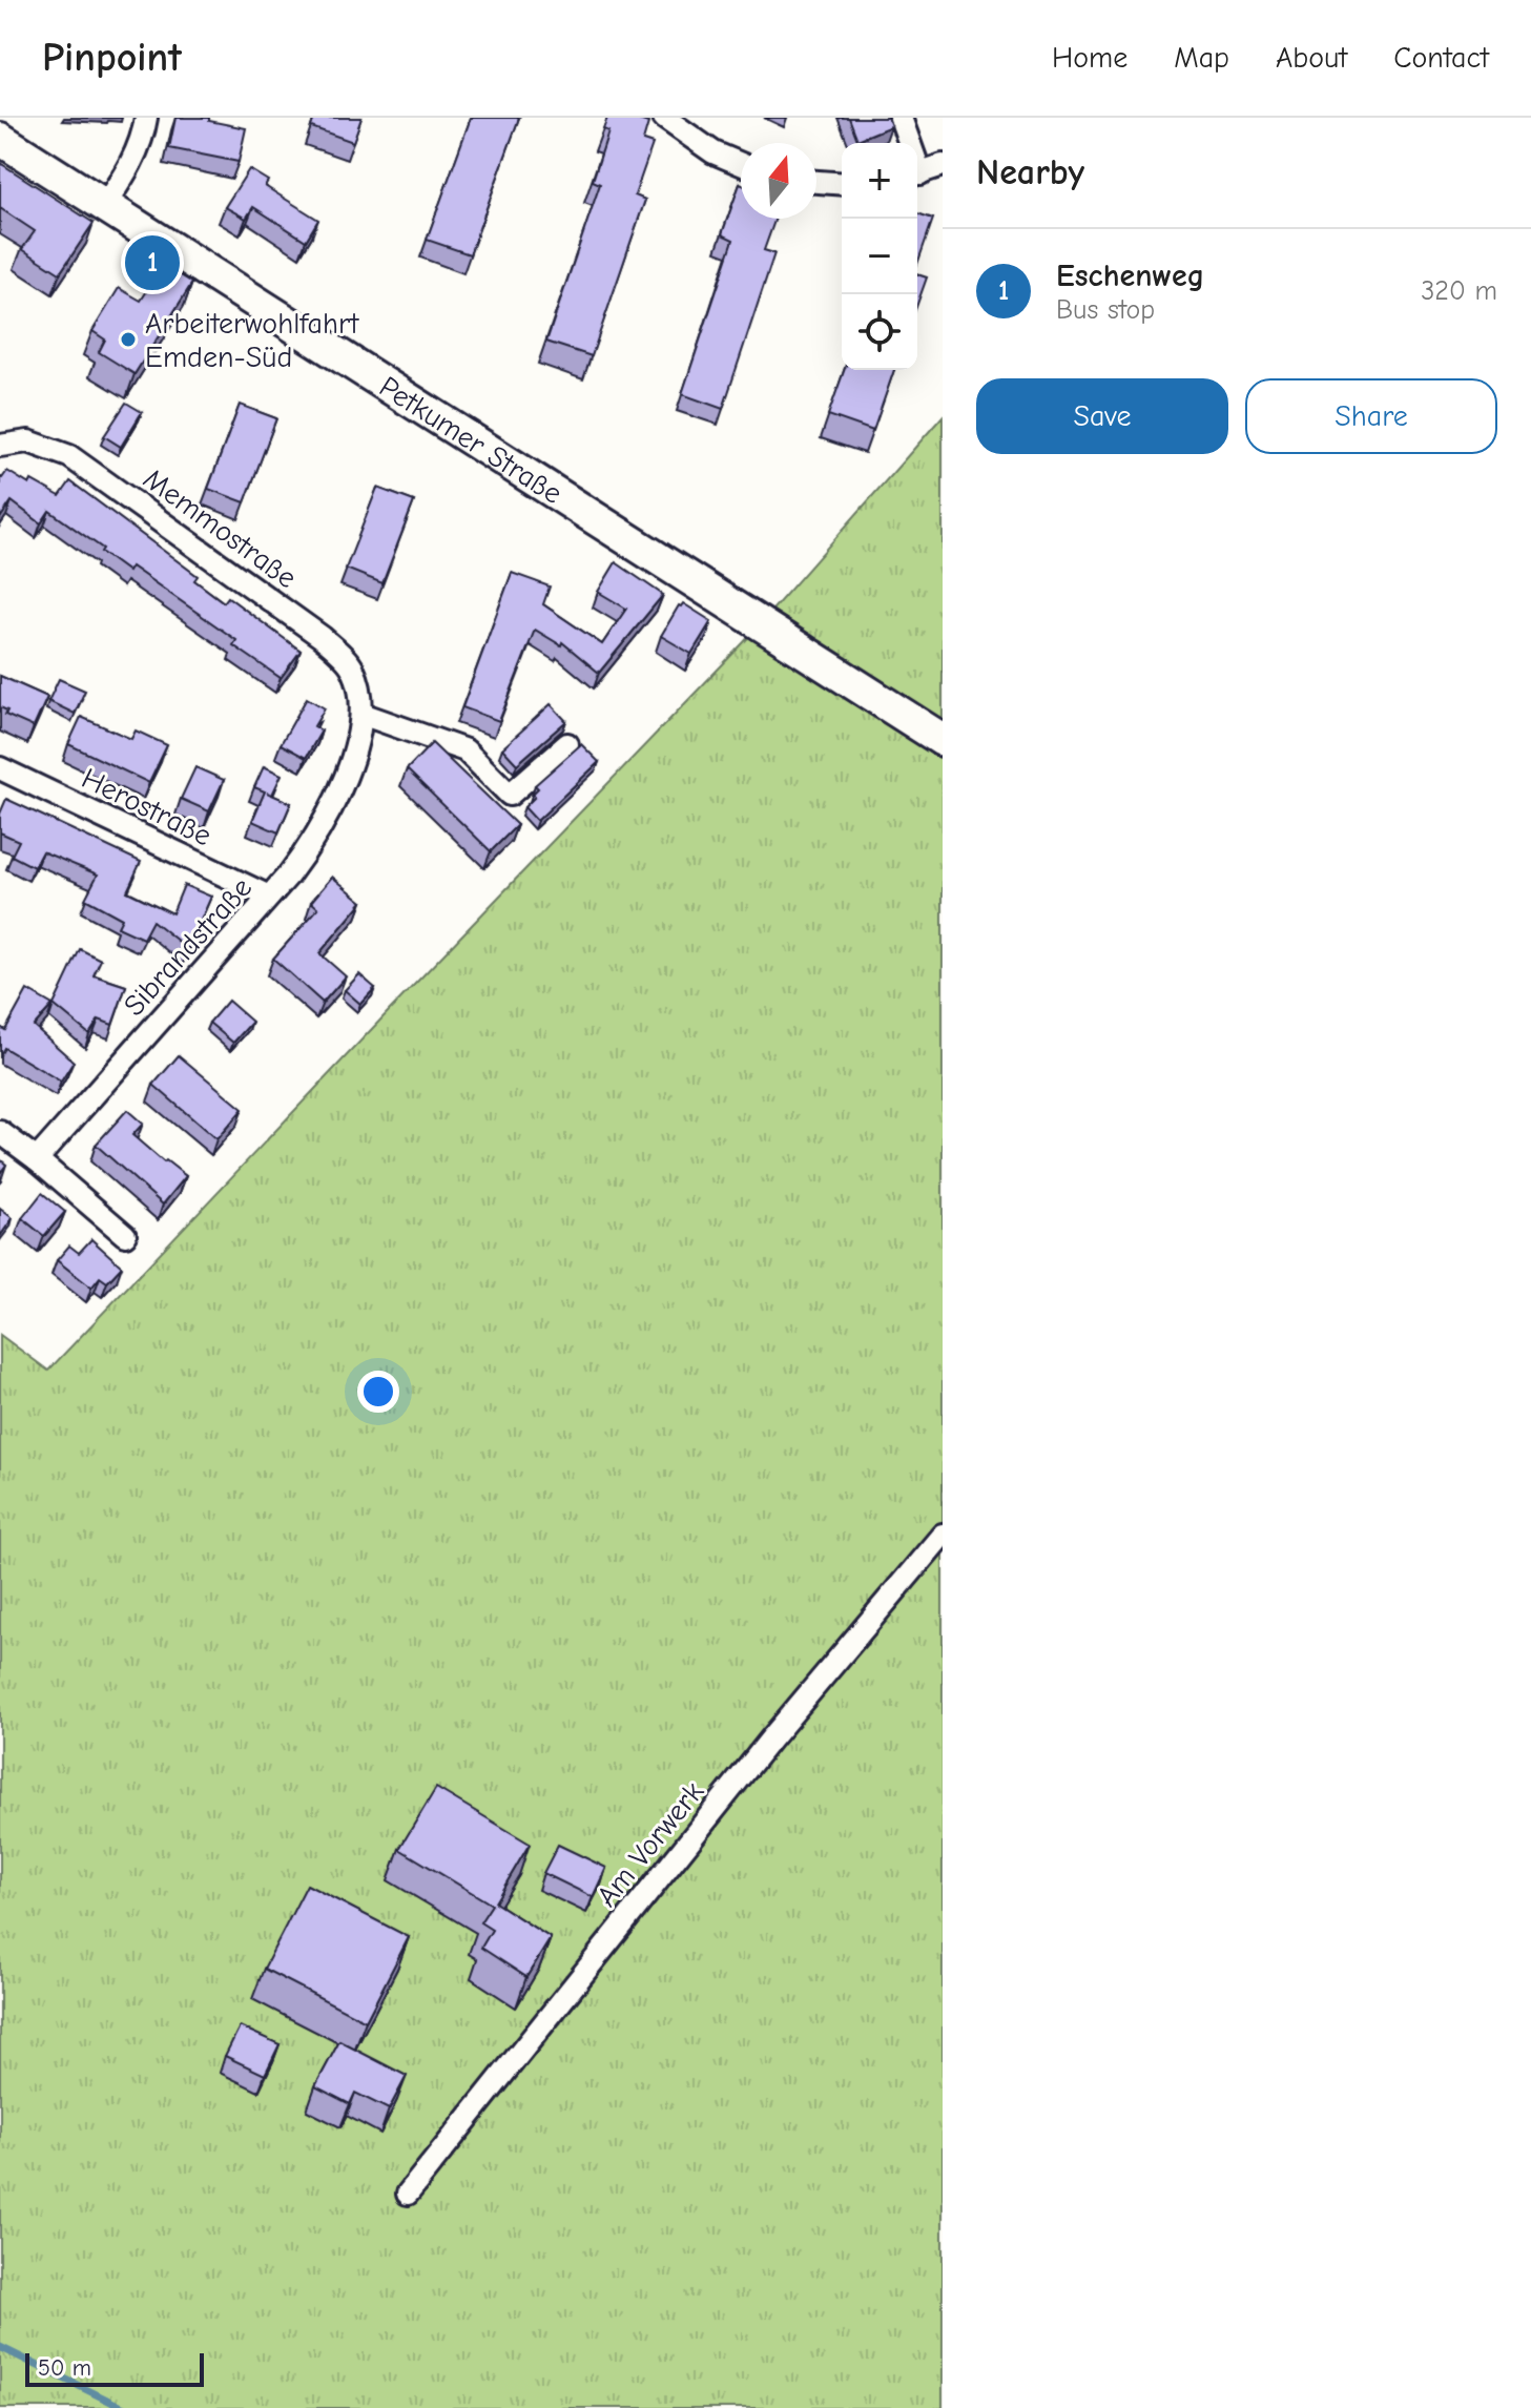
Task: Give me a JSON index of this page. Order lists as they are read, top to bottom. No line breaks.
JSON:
{"streets":{"main road":["Petkumer Straße"],"street":["Memmostraße","Herostraße","Sibrandstraße","Am Vorwerk"]},"crossings":[["Memmostraße","Sibrandstraße"],["Herostraße","Sibrandstraße"]],"places":["Arbeiterwohlfahrt Emden-Süd"],"scale_bar":"50 m","north":"top","page":{"header":"Pinpoint","nav":["Home","Map","About","Contact"],"heading":"Nearby","map_buttons":["+","−"],"list":[{"mark":"1","name":"Eschenweg","note":"Bus stop","value":"320 m"}],"pins":"1","buttons":["Save","Share"],"scale":"50 m"}}
